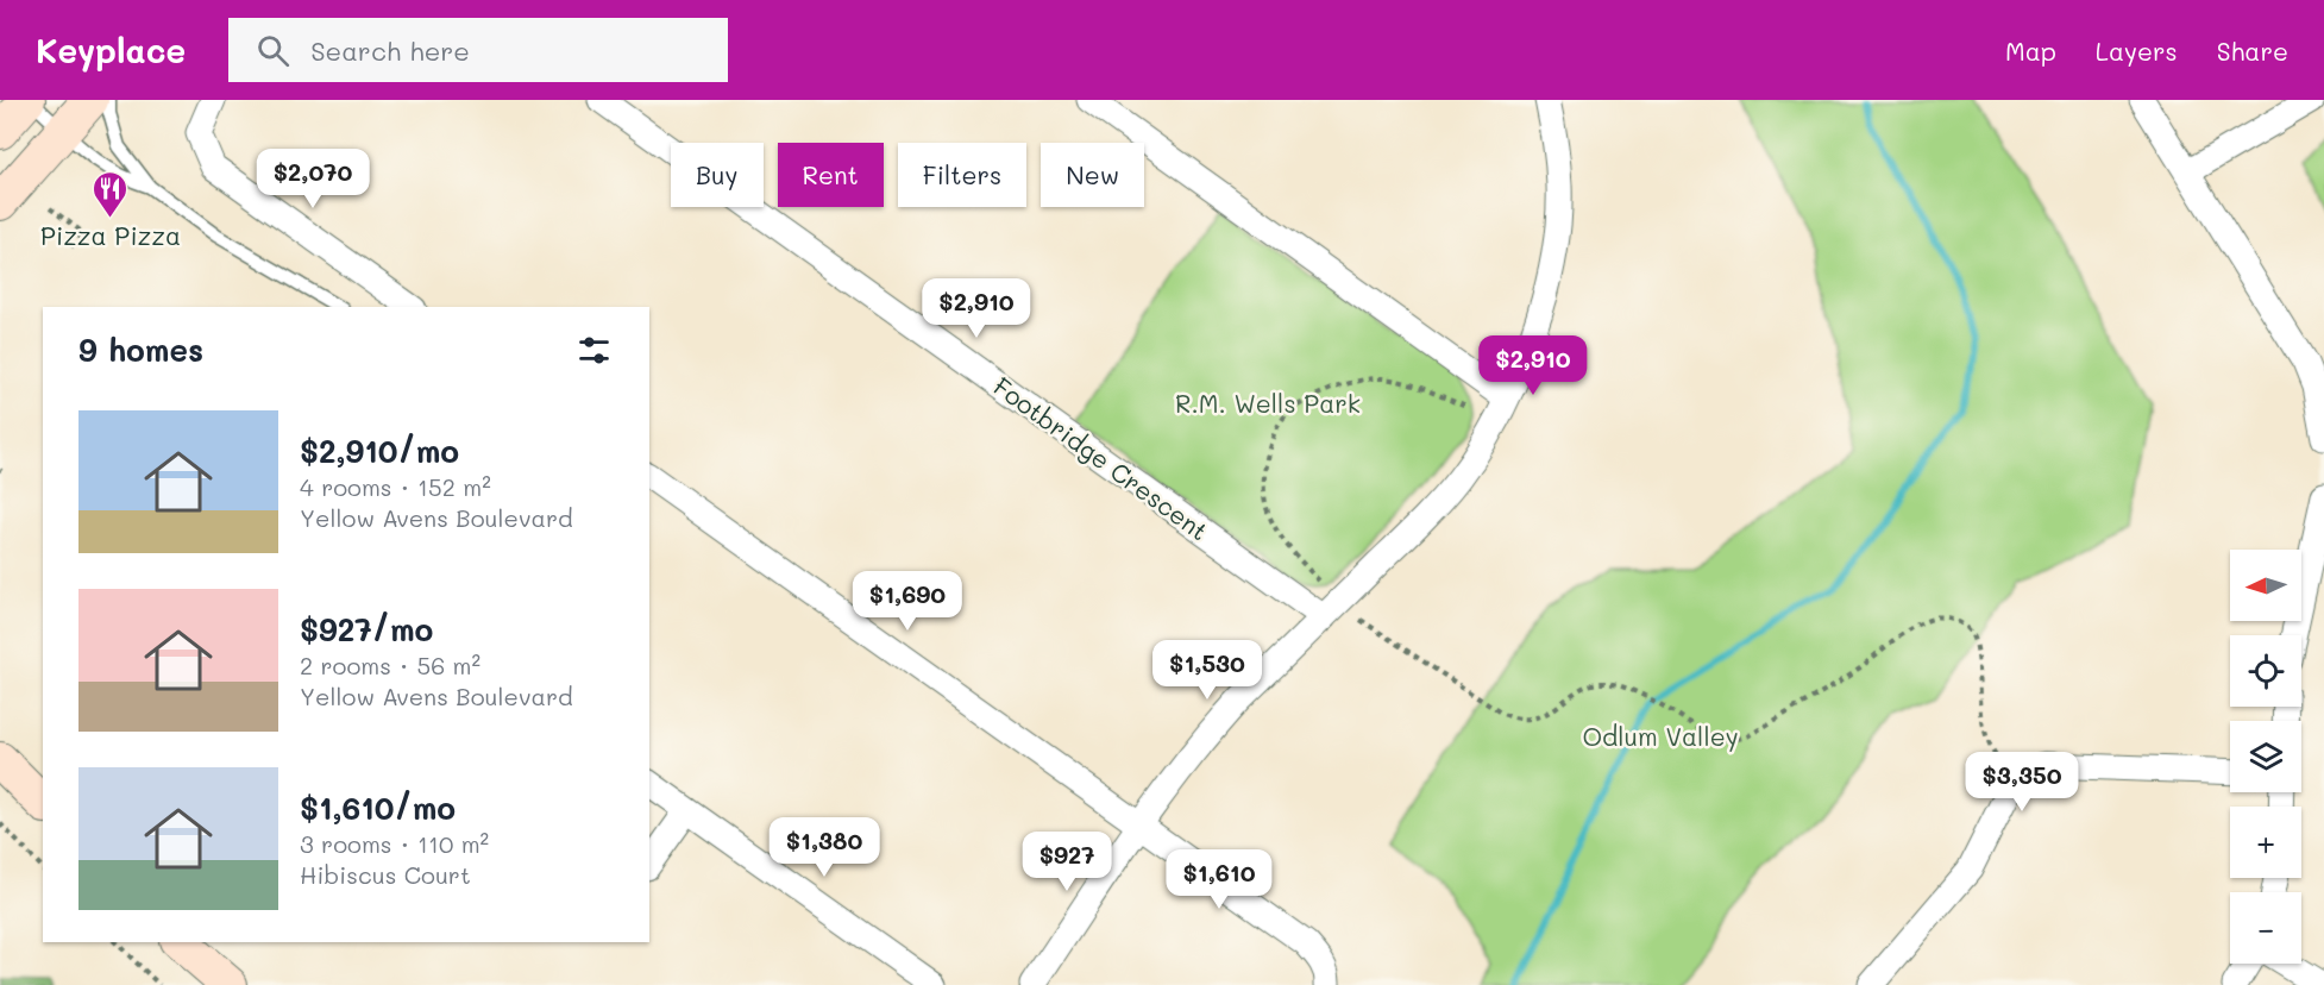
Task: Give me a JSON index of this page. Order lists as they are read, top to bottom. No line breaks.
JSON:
{"streets":{"street":["Footbridge Crescent"]},"parks":["R.M. Wells Park","Odlum Valley"],"places":{"restaurant":["Pizza Pizza"]},"north":"left","page":{"header":"Keyplace","search":"Search here","nav":["Map","Layers","Share"],"chip":["Buy","Rent","Filters","New"],"price":["$2,070","$2,910","$2,910","$1,690","$1,530","$3,350","$1,380","$927","$1,610"],"heading":"9 homes","list":[{"name":"$2,910/mo","note":"4 rooms · 152 m² · Yellow Avens Boulevard"},{"name":"$927/mo","note":"2 rooms · 56 m² · Yellow Avens Boulevard"},{"name":"$1,610/mo","note":"3 rooms · 110 m² · Hibiscus Court"}],"map_buttons":["+","−"]}}
